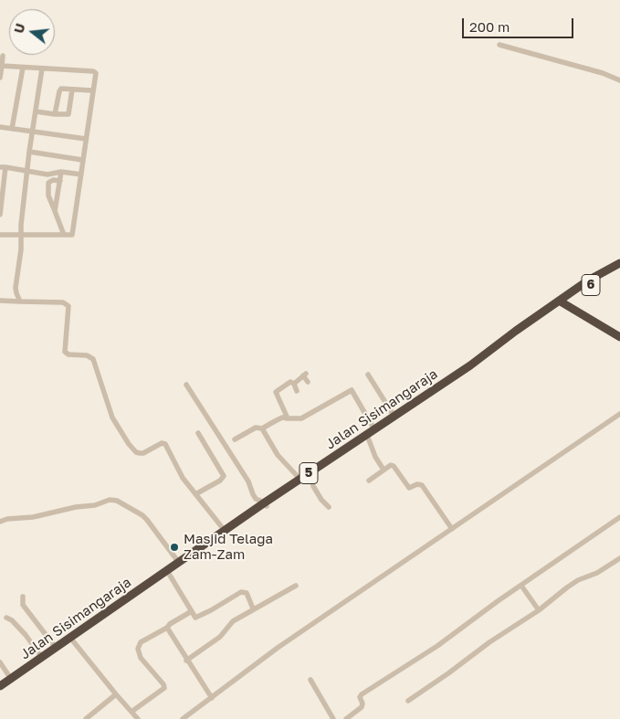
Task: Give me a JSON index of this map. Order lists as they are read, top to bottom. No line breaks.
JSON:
{"streets":{"highway":["6","Jalan Sisimangaraja","5"]},"crossings":[["6","Jalan Sisimangaraja"]],"places":["Masjid Telaga Zam-Zam"],"scale_bar":"200 m","north":"left"}
